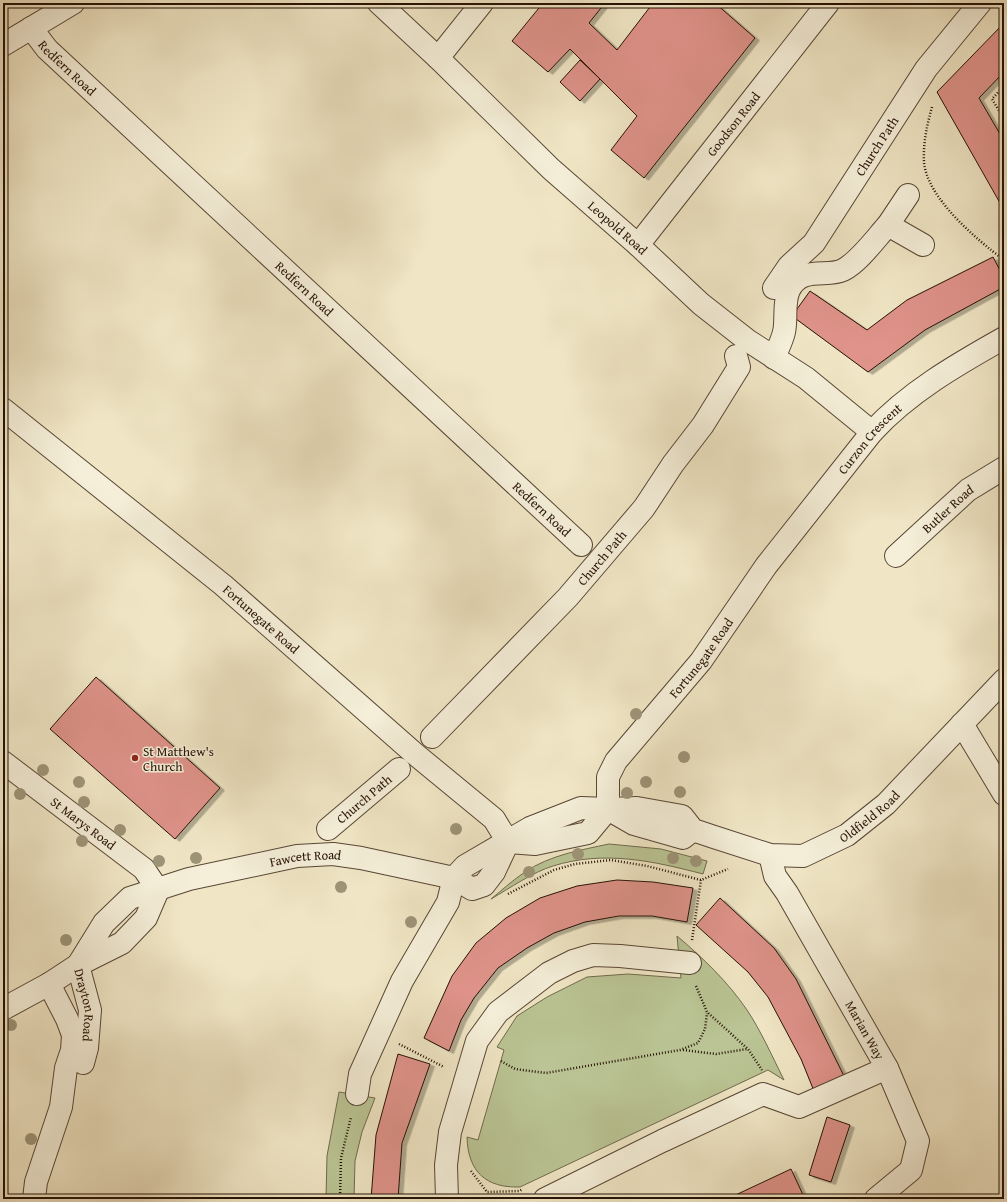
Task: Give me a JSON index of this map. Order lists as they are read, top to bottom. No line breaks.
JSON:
{"streets":{"street":["Redfern Road","Goodson Road","Church Path","Leopold Road","Curzon Crescent","Butler Road","Fortunegate Road","Oldfield Road","St Marys Road","Fawcett Road","Drayton Road","Marian Way"]},"crossings":[["Goodson Road","Leopold Road"],["Leopold Road","Curzon Crescent"],["Curzon Crescent","Fortunegate Road"],["Fortunegate Road","Oldfield Road"],["Fortunegate Road","Fawcett Road"],["Oldfield Road","Marian Way"],["St Marys Road","Fawcett Road"],["St Marys Road","Drayton Road"],["Fawcett Road","Drayton Road"]],"places":["St Matthew's Church"]}
